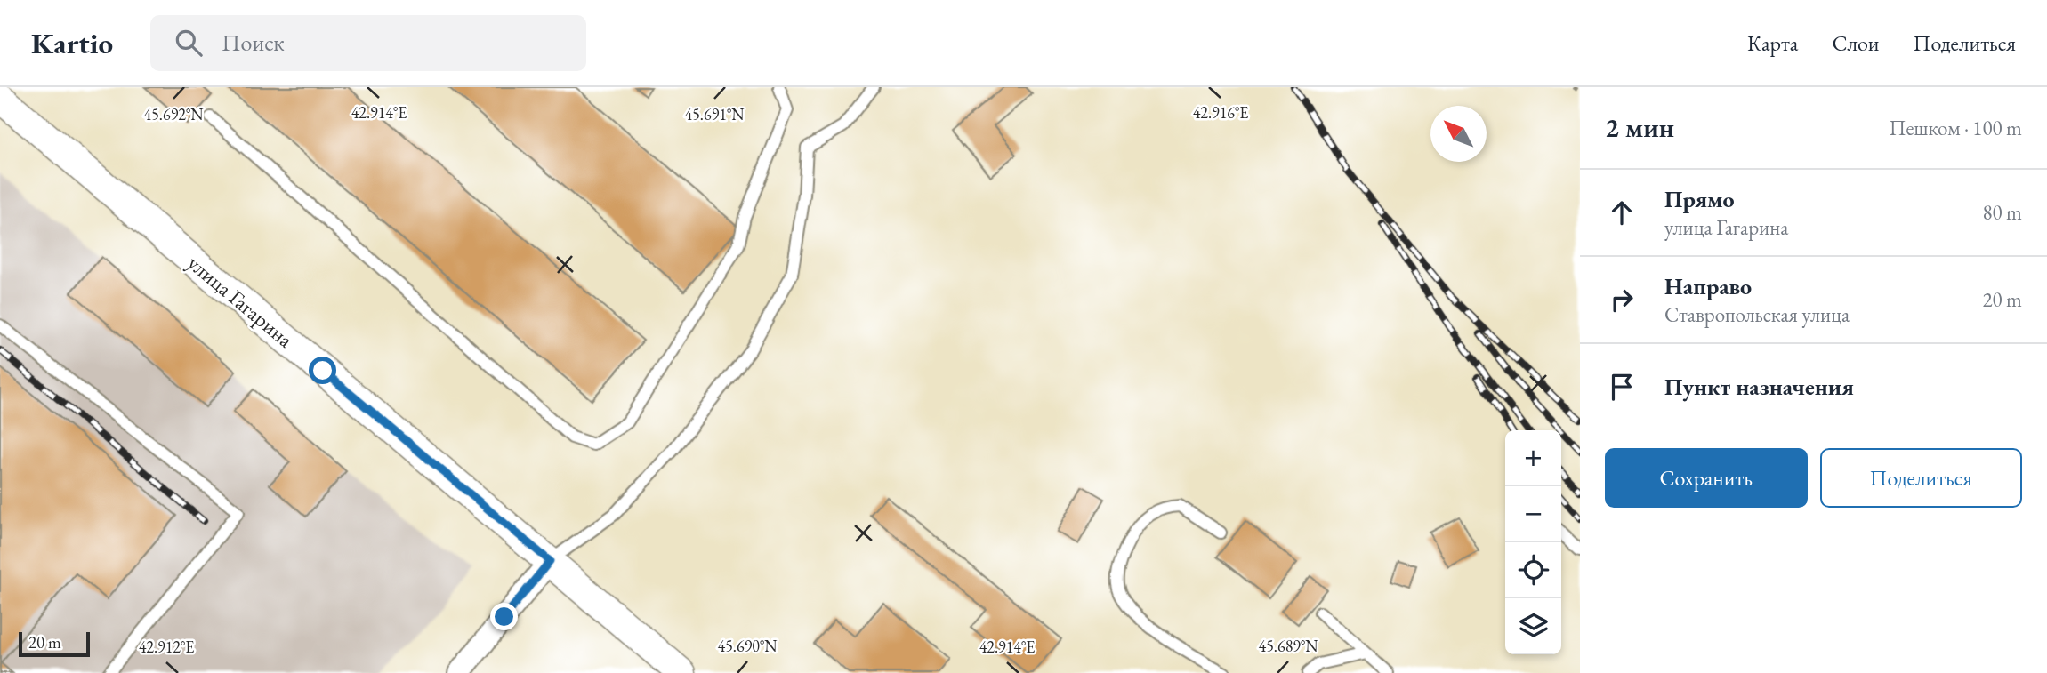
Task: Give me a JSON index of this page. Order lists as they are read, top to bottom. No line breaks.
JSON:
{"streets":{"street":["улица Гагарина"]},"scale_bar":"20 m","north":"top left","page":{"header":"Kartio","search":"Поиск","nav":["Карта","Слои","Поделиться"],"heading":["2 мин","Пешком · 100 m"],"list":[["Прямо","улица Гагарина","80 m"],["Направо","Ставропольская улица","20 m"],"Пункт назначения"],"buttons":["Сохранить","Поделиться"],"map_buttons":["+","−"],"scale":"20 m"},"coordinates":["42.914°E","42.916°E","45.692°N","45.691°N","45.690°N","45.689°N","42.912°E"]}
